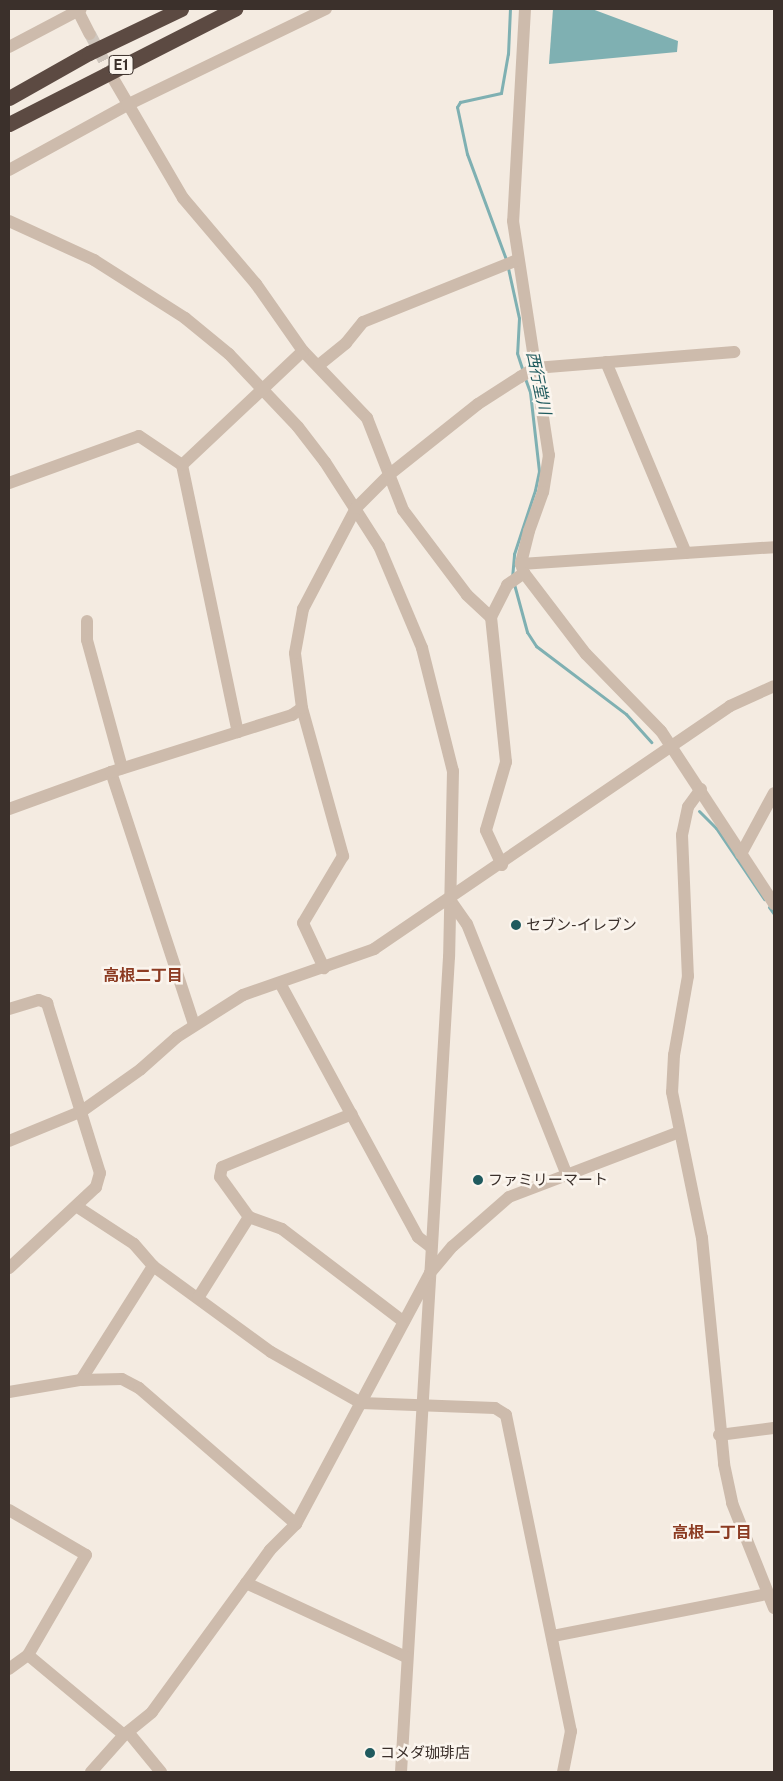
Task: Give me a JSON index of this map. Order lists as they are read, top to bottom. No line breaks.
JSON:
{"streets":{"highway":["E1"]},"districts":["高根二丁目","高根一丁目"],"water":["西行堂川"],"places":["セブン-イレブン","ファミリーマート","コメダ珈琲店"]}
